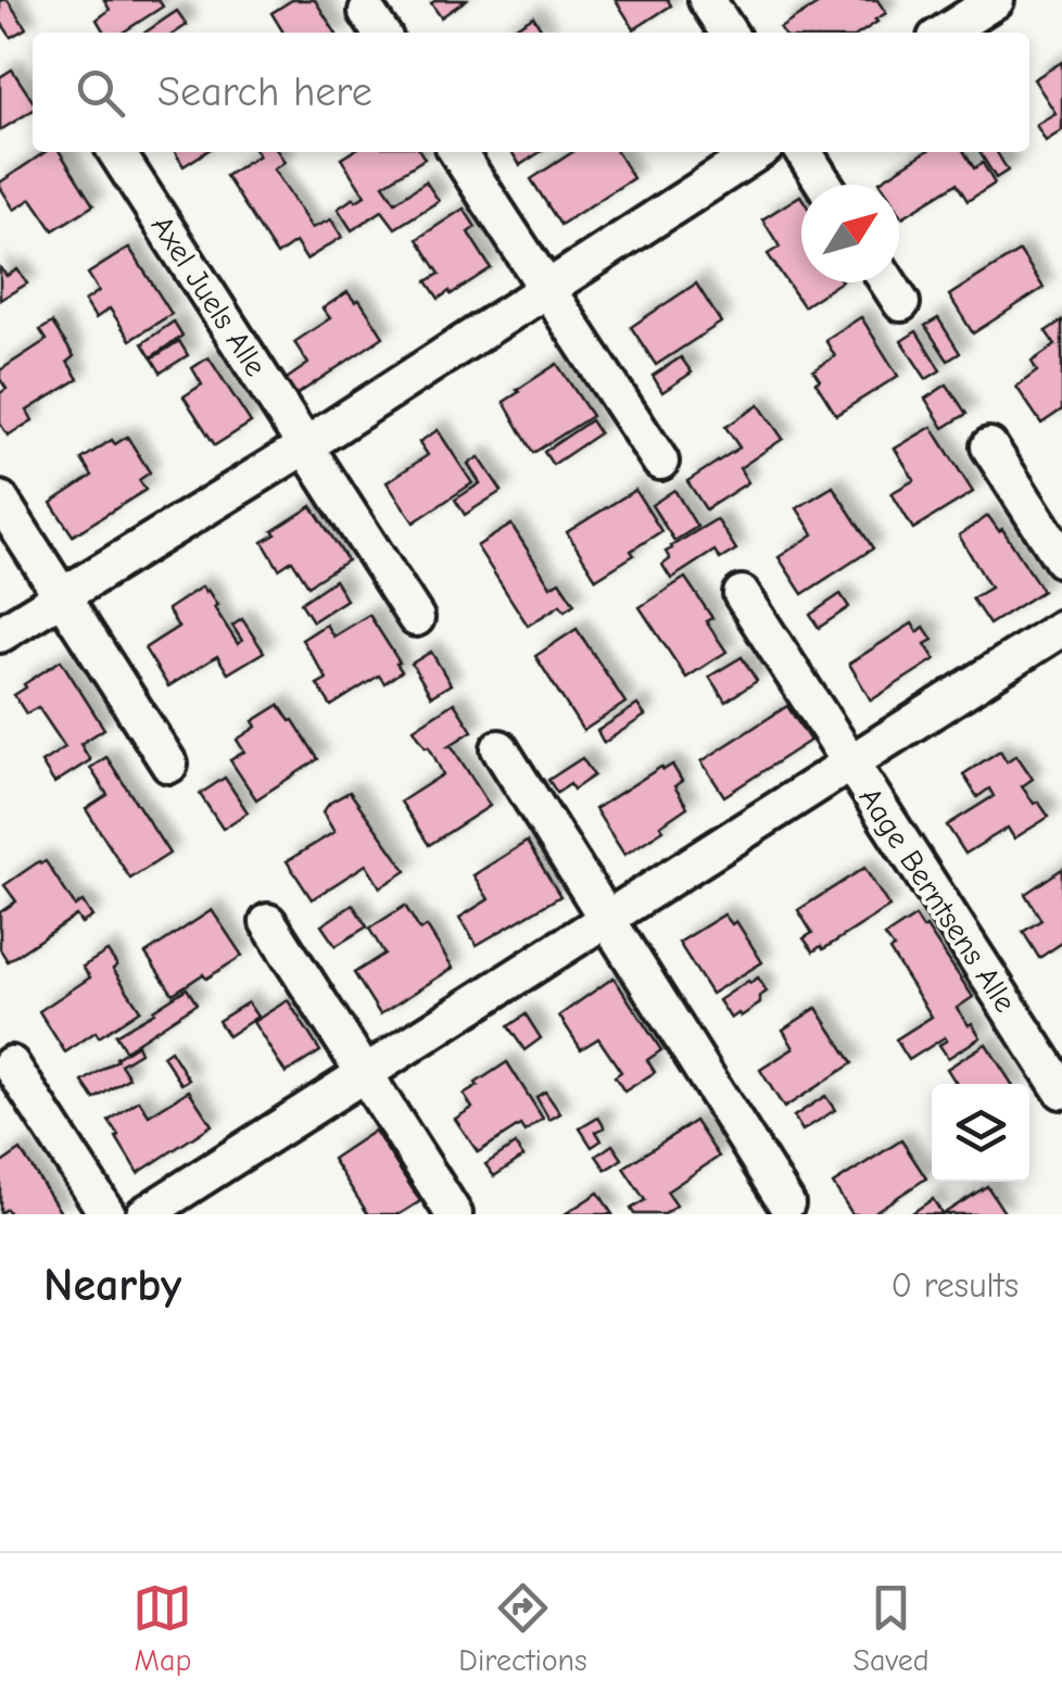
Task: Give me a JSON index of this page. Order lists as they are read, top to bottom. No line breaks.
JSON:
{"streets":{"street":["Axel Juels Alle","Aage Berntsens Alle"]},"north":"top right","page":{"search":"Search here","heading":["Nearby","0 results"],"nav":["Map","Directions","Saved"]}}
